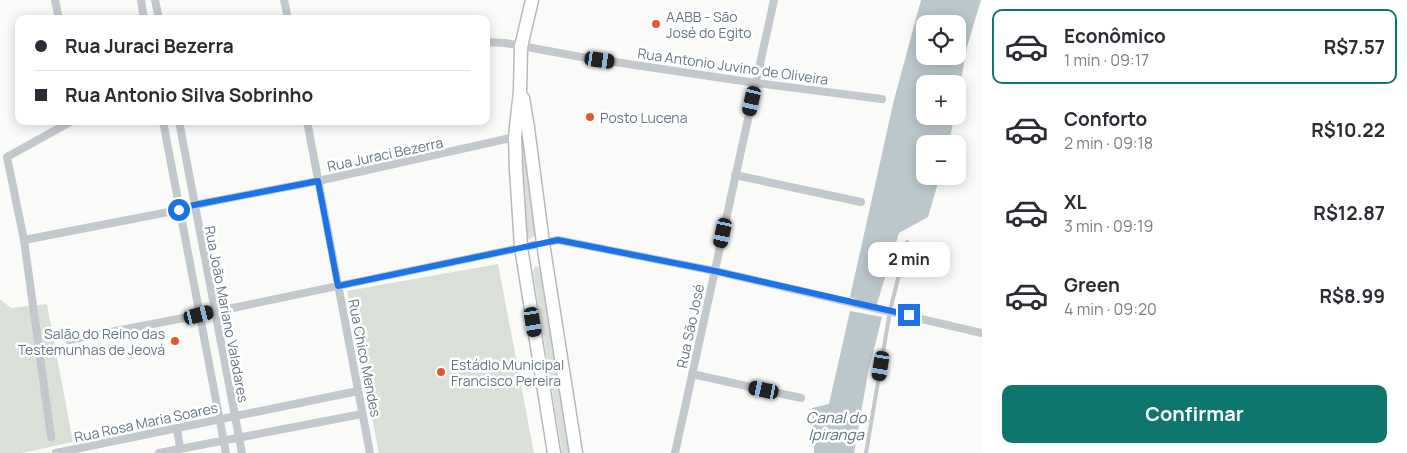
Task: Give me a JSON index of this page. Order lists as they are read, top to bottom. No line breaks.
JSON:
{"streets":{"street":["Rua Antonio Juvino de Oliveira","Rua Juraci Bezerra","Rua João Mariano Valadares","Rua São José","Rua Chico Mendes","Rua Rosa Maria Soares"]},"crossings":[["Rua Antonio Juvino de Oliveira","Rua São José"],["Rua Juraci Bezerra","Rua João Mariano Valadares"],["Rua Juraci Bezerra","Rua Chico Mendes"],["Rua João Mariano Valadares","Rua Rosa Maria Soares"],["Rua Chico Mendes","Rua Rosa Maria Soares"]],"water":["Canal do Ipiranga"],"places":["AABB - São José do Egito","Posto Lucena","Salão do Reino das Testemunhas de Jeová","Estádio Municipal Francisco Pereira"],"page":{"list":[{"name":"Econômico","note":"1 min · 09:17","value":"R$7.57"},{"name":"Conforto","note":"2 min · 09:18","value":"R$10.22"},{"name":"XL","note":"3 min · 09:19","value":"R$12.87"},{"name":"Green","note":"4 min · 09:20","value":"R$8.99"}],"map_buttons":["+","−"],"banner":["Rua Juraci Bezerra","Rua Antonio Silva Sobrinho"],"bubble":"2 min","buttons":"Confirmar"}}
